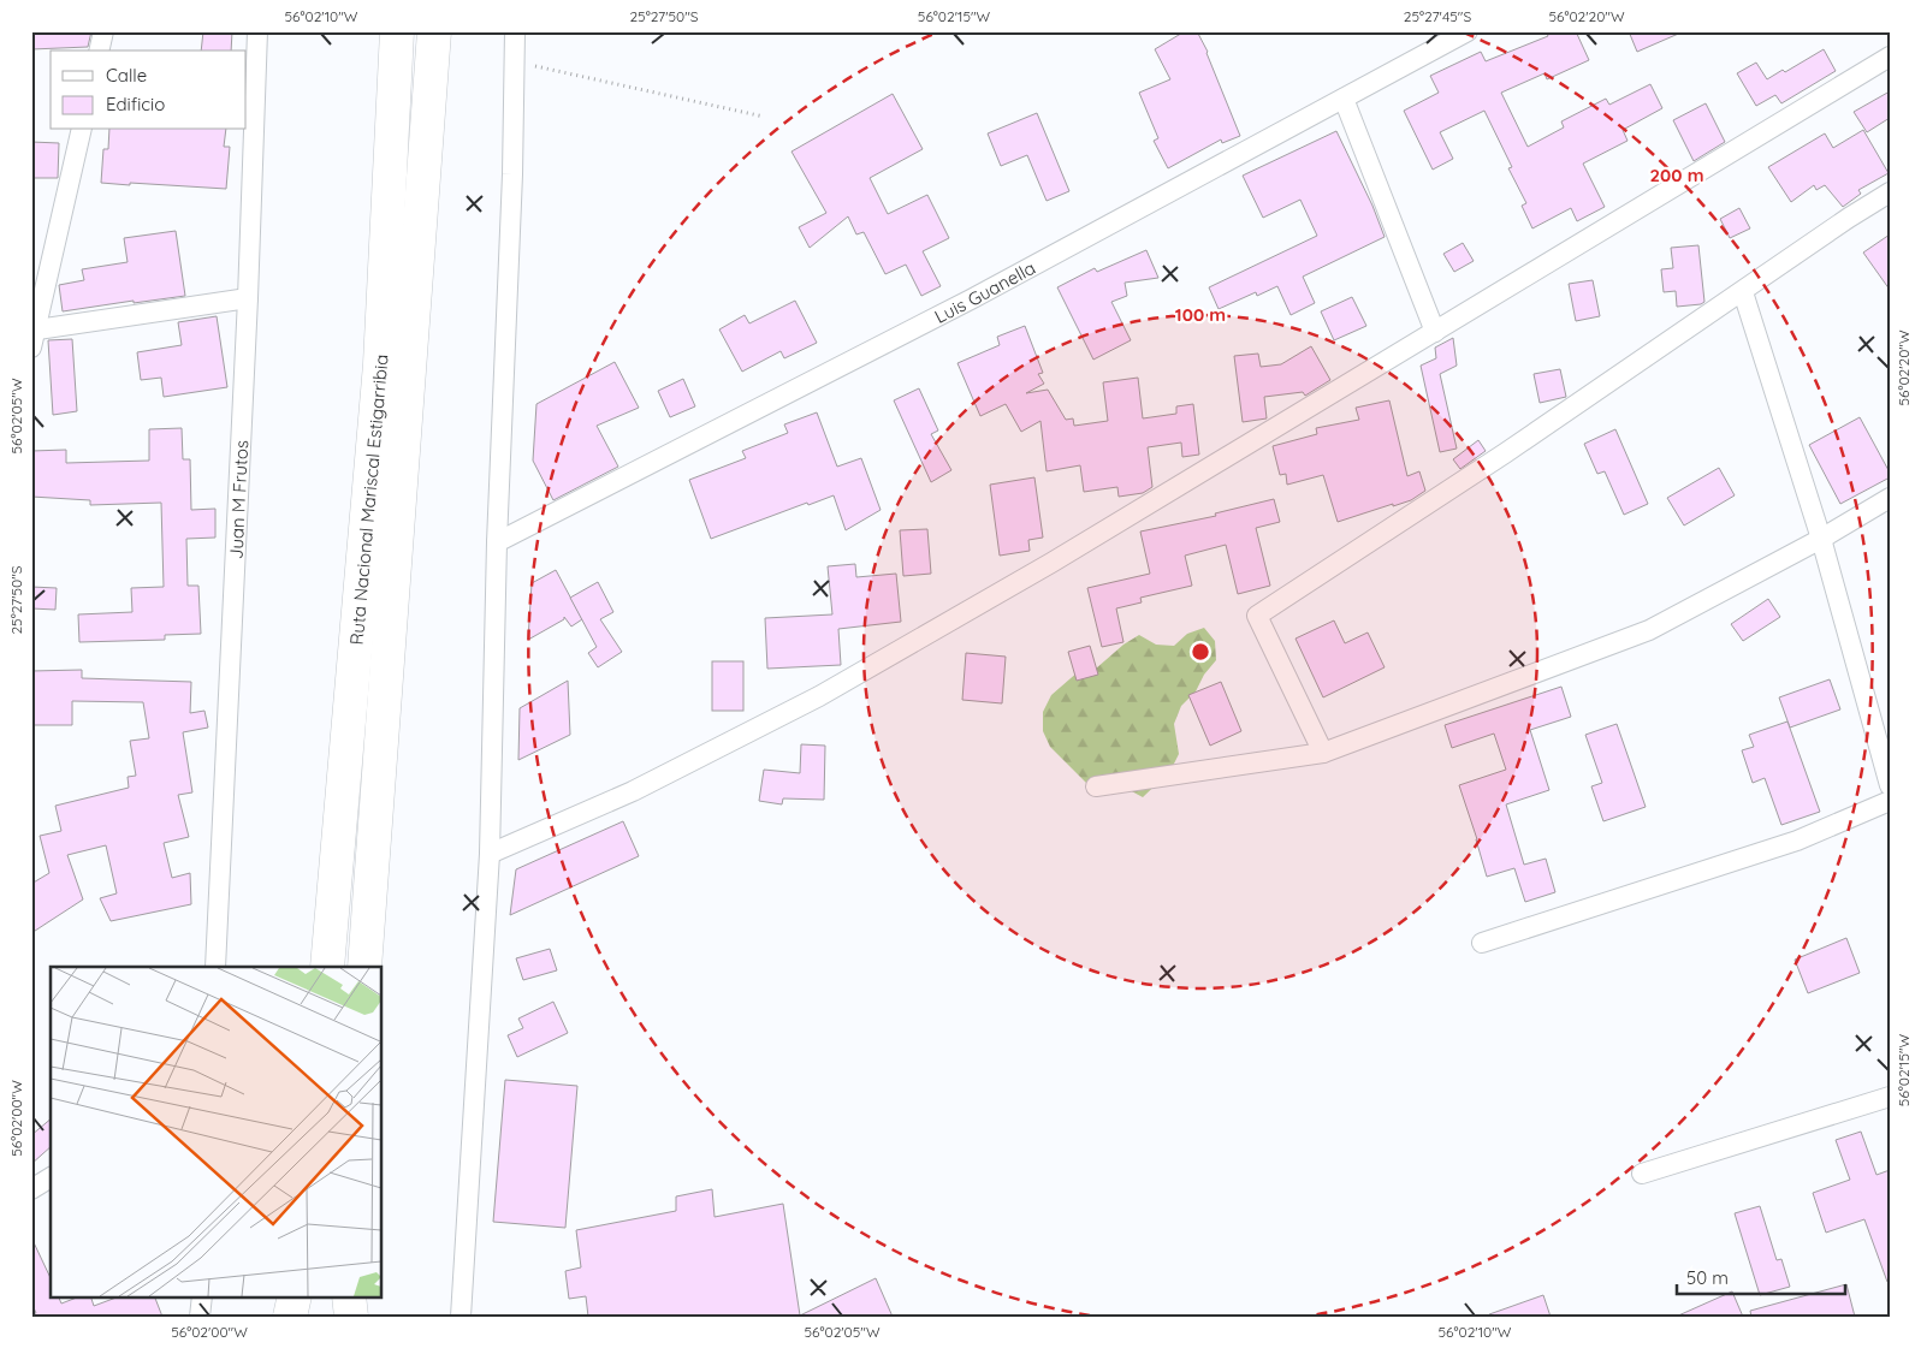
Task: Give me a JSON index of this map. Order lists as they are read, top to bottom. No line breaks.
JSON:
{"streets":{"highway":["Ruta Nacional Mariscal Estigarribia"],"street":["Luis Guanella","Juan M Frutos"]},"legend":["Calle","Edificio"],"scale_bar":"50 m","coordinates":["56°02'10\"W","25°27'50\"S","56°02'15\"W","25°27'45\"S","56°02'20\"W","56°02'05\"W","56°02'00\"W"],"rings":["200 m","100 m"]}
